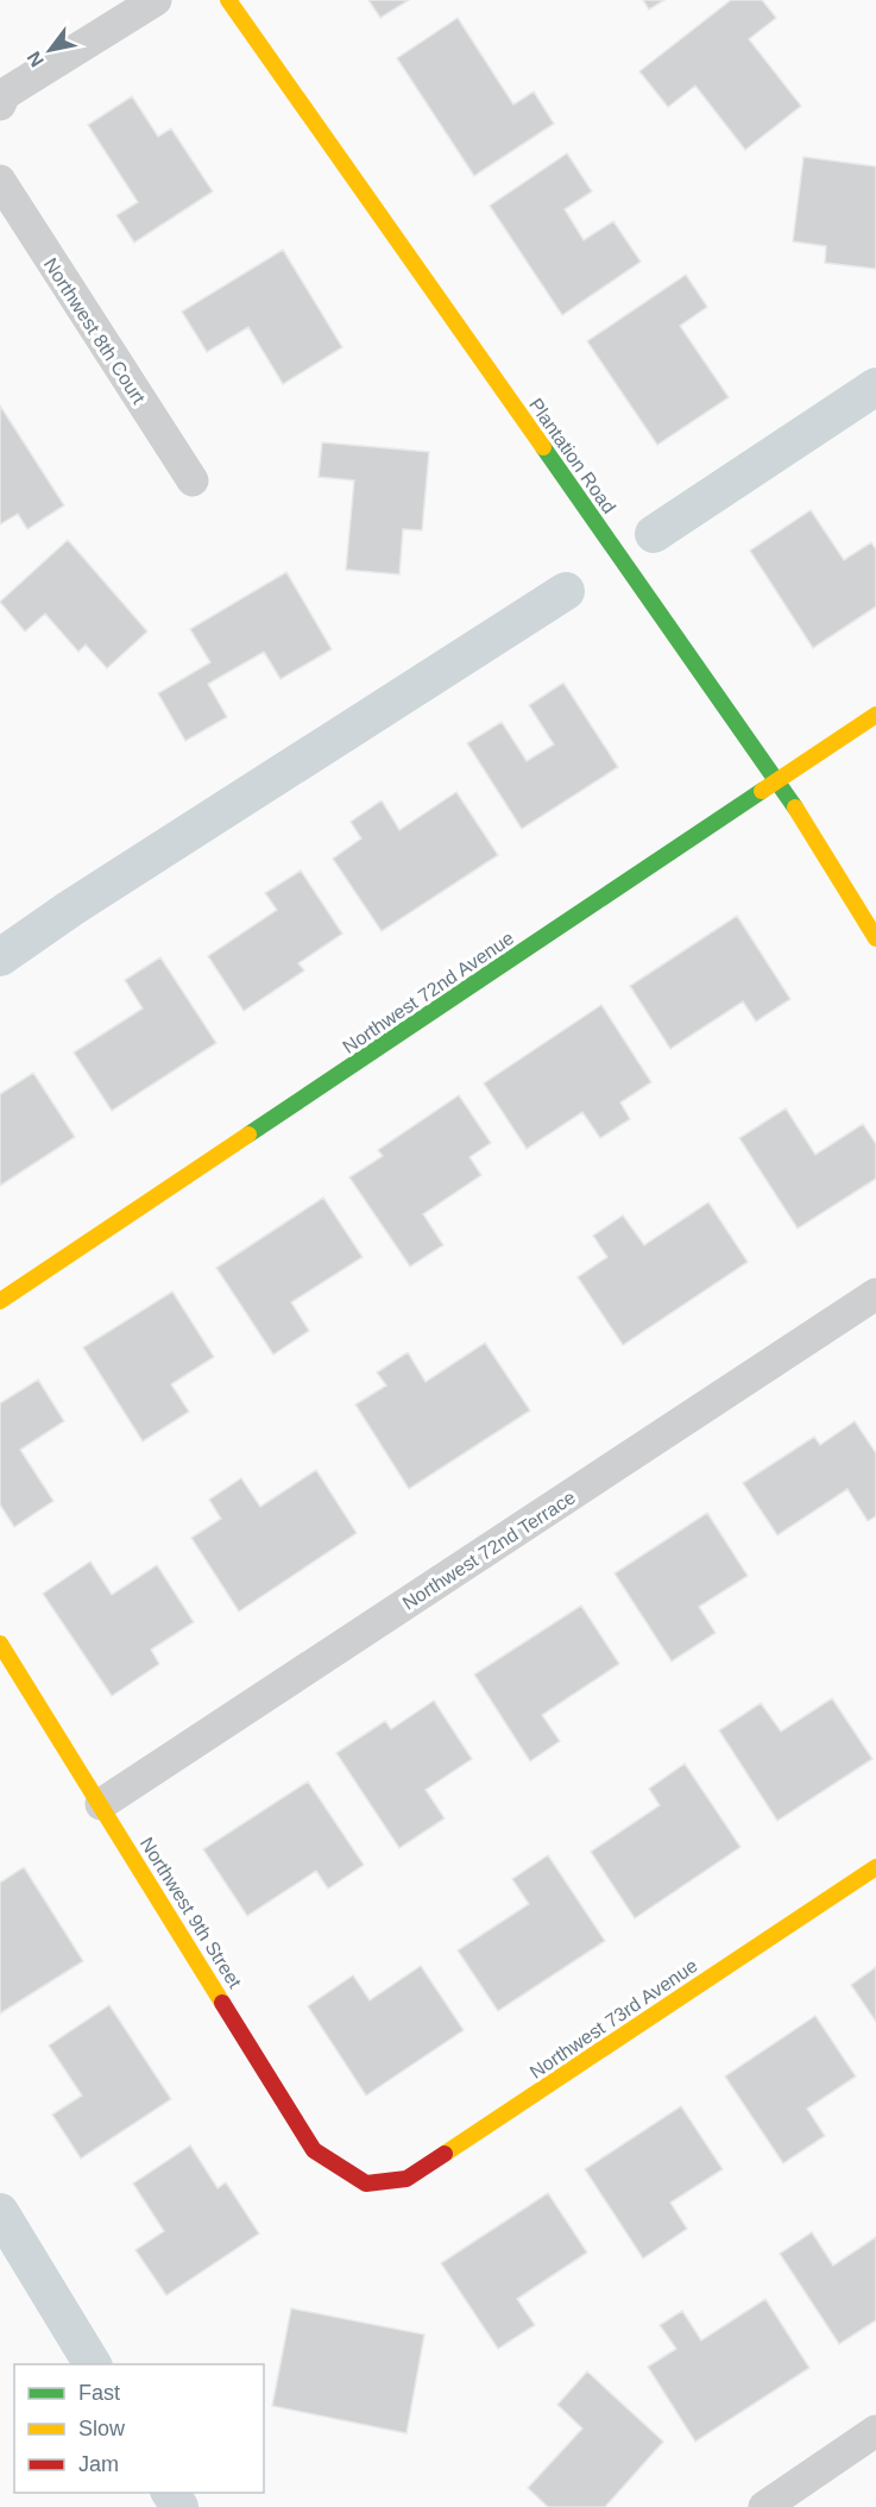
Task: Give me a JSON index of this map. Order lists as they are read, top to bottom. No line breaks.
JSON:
{"streets":{"street":["Northwest 8th Court","Plantation Road","Northwest 72nd Avenue","Northwest 72nd Terrace","Northwest 9th Street","Northwest 73rd Avenue"]},"crossings":[["Plantation Road","Northwest 72nd Avenue"],["Northwest 72nd Terrace","Northwest 9th Street"],["Northwest 9th Street","Northwest 73rd Avenue"]],"legend":["Fast","Slow","Jam"],"north":"bottom left"}
